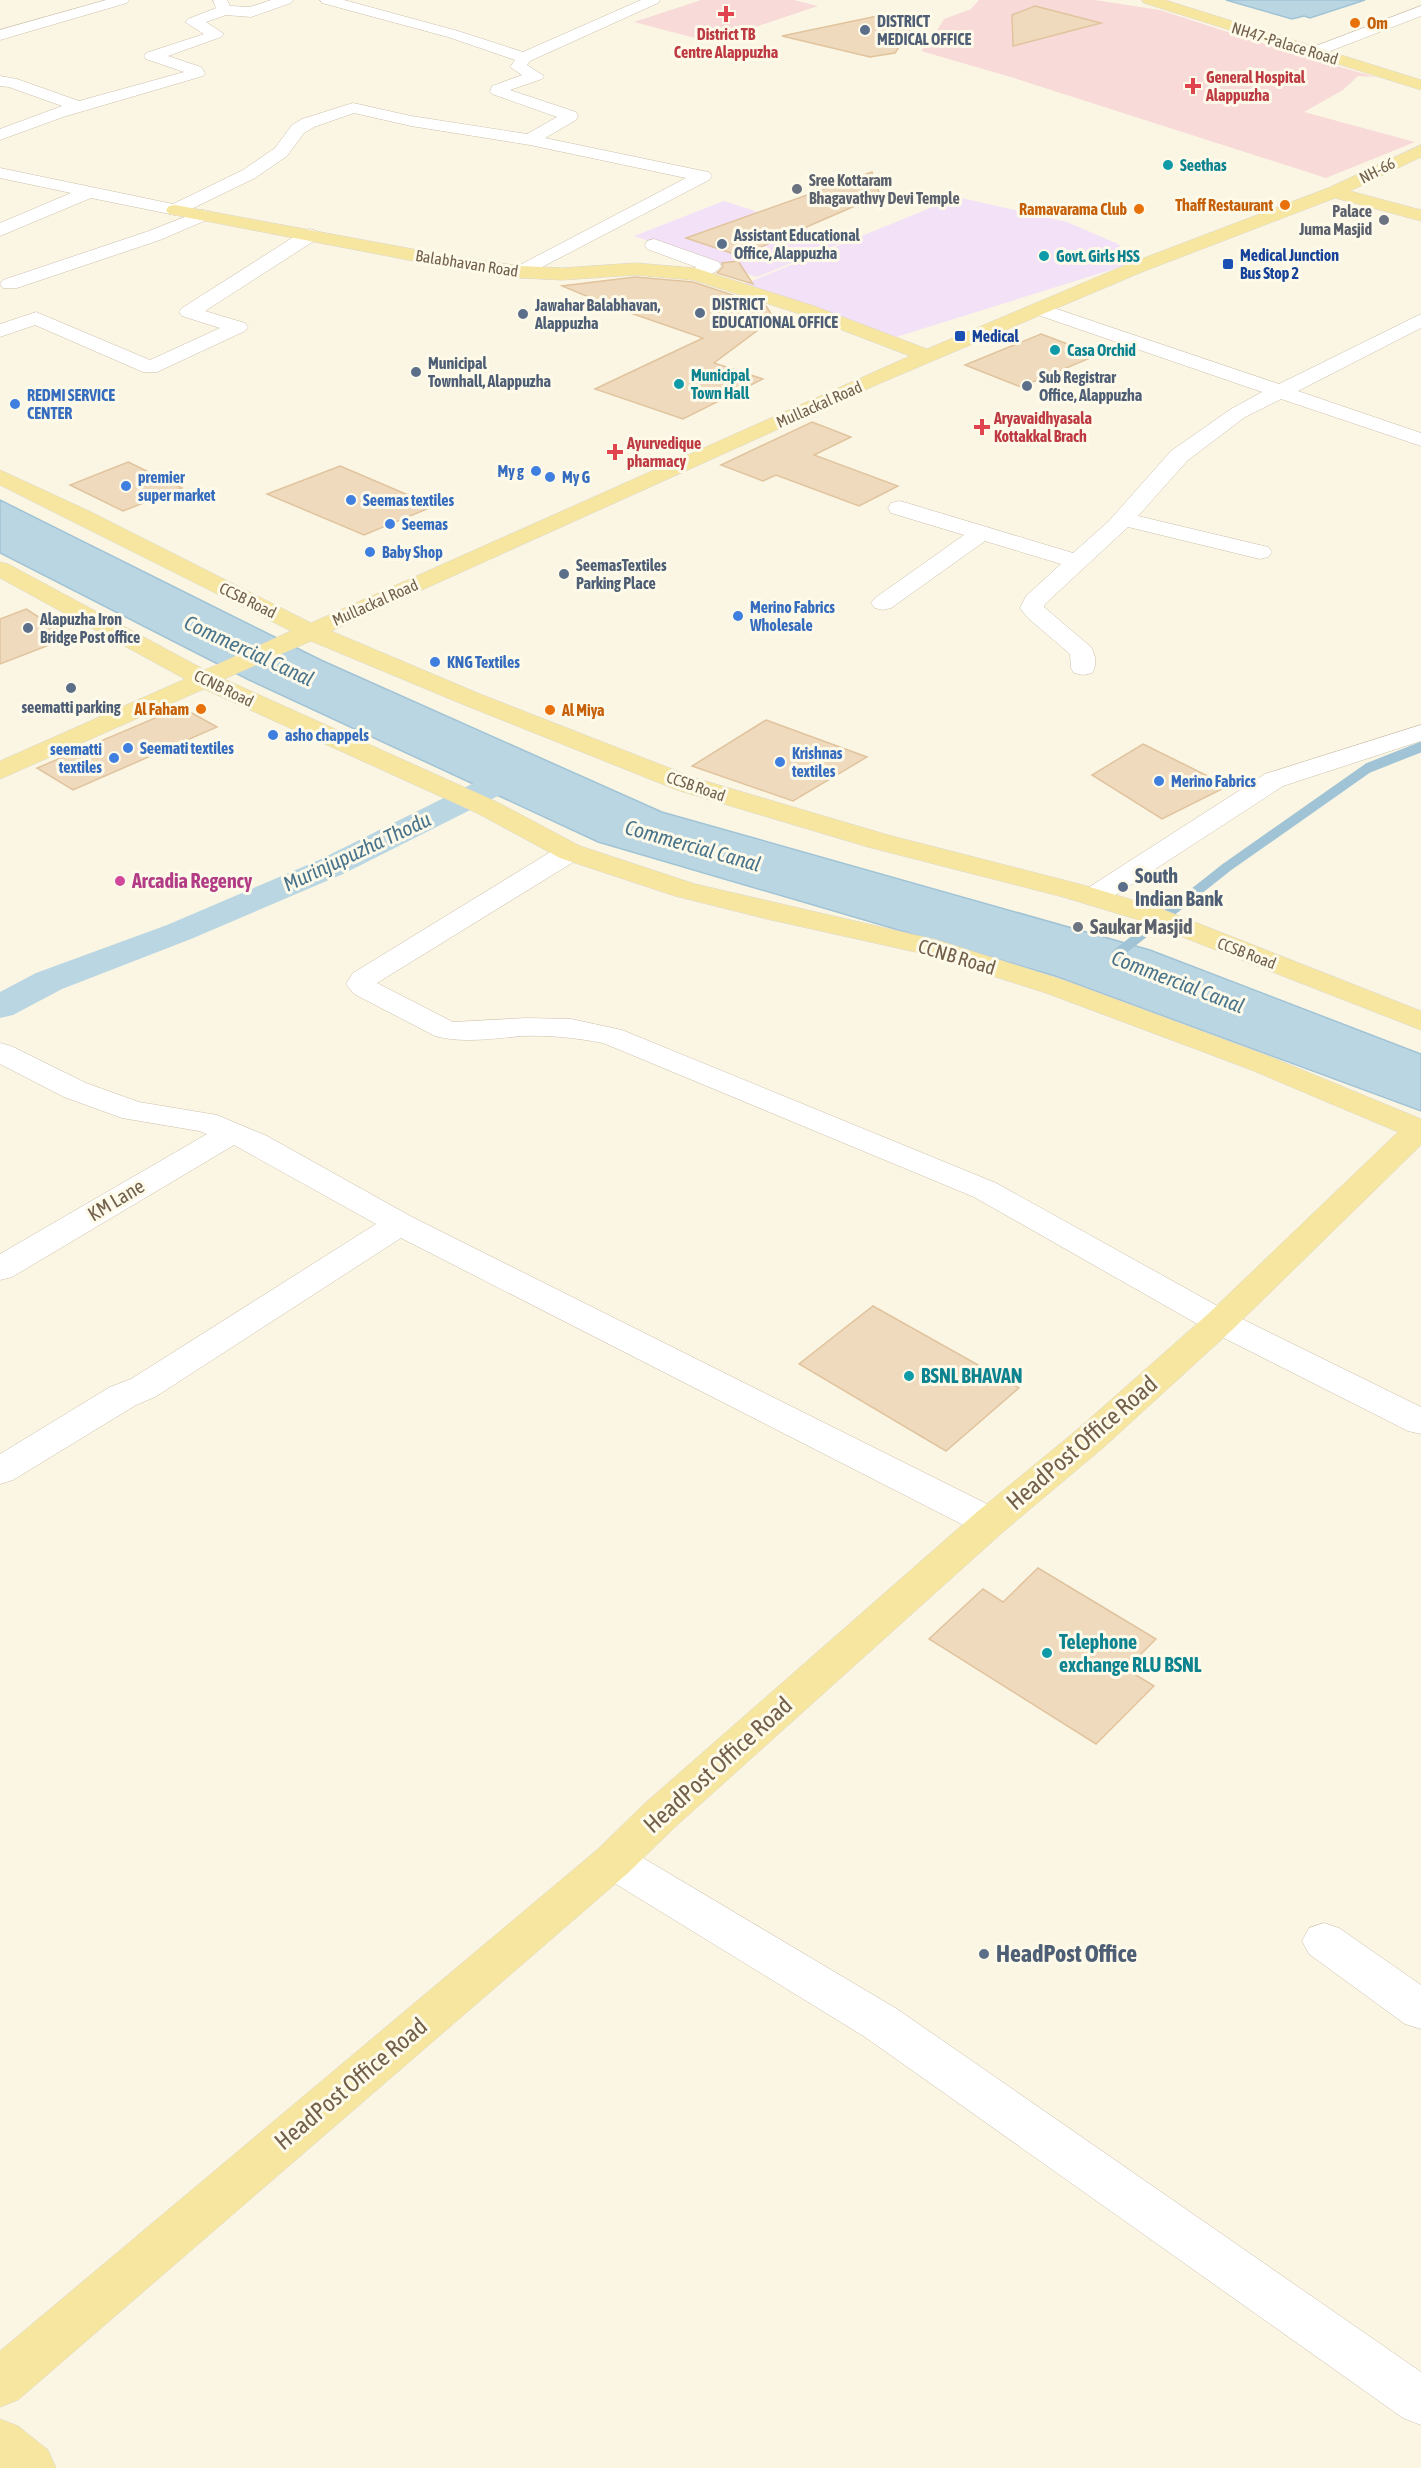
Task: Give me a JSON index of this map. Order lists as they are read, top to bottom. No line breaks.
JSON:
{"streets":{"main road":["NH47-Palace Road","NH-66","Balabhavan Road","Mullackal Road","CCSB Road","CCNB Road","HeadPost Office Road"],"street":["KM Lane"]},"crossings":[["NH-66","Mullackal Road"],["Balabhavan Road","Mullackal Road"],["Mullackal Road","CCSB Road"],["Mullackal Road","CCNB Road"],["CCNB Road","HeadPost Office Road"]],"water":["Commercial Canal","Murinjupuzha Thodu"],"places":{"health":["District TB Centre Alappuzha","General Hospital Alappuzha","Aryavaidhyasala Kottakkal Brach","Ayurvedique pharmacy"],"other":["Om","DISTRICT MEDICAL OFFICE","Seethas","Sree Kottaram Bhagavathvy Devi Temple","Thaff Restaurant","Ramavarama Club","Palace Juma Masjid","Assistant Educational Office, Alappuzha","Govt. Girls HSS","DISTRICT EDUCATIONAL OFFICE","Jawahar Balabhavan, Alappuzha","Casa Orchid","Municipal Townhall, Alappuzha","Municipal Town Hall","Sub Registrar Office, Alappuzha","REDMI SERVICE CENTER","My g","My G","premier super market","Seemas textiles","Seemas","Baby Shop","SeemasTextiles Parking Place","Merino Fabrics Wholesale","Alapuzha Iron Bridge Post office","KNG Textiles","seematti parking","Al Faham","Al Miya","asho chappels","Seemati textiles","seematti textiles","Krishnas textiles","Merino Fabrics","Arcadia Regency","South Indian Bank","Saukar Masjid","BSNL BHAVAN","Telephone exchange RLU BSNL","HeadPost Office"],"transit":["Medical Junction Bus Stop 2","Medical"]}}
